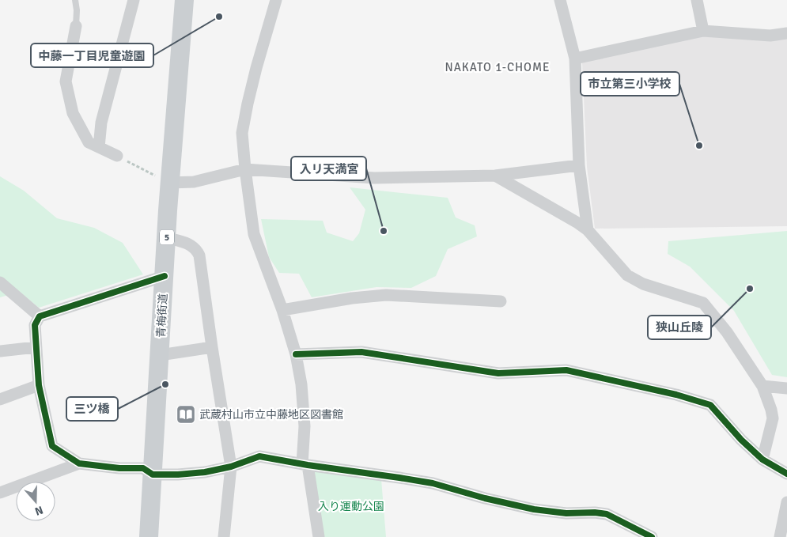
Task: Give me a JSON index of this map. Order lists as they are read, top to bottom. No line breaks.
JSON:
{"streets":{"main road":["5","青梅街道"]},"districts":["NAKATO 1-CHOME"],"parks":["入り運動公園"],"places":{"other":["中藤一丁目児童遊園","市立第三小学校","入リ天満宮","狭山丘陵","三ツ橋"],"library":["武蔵村山市立中藤地区図書館"]},"north":"bottom"}
